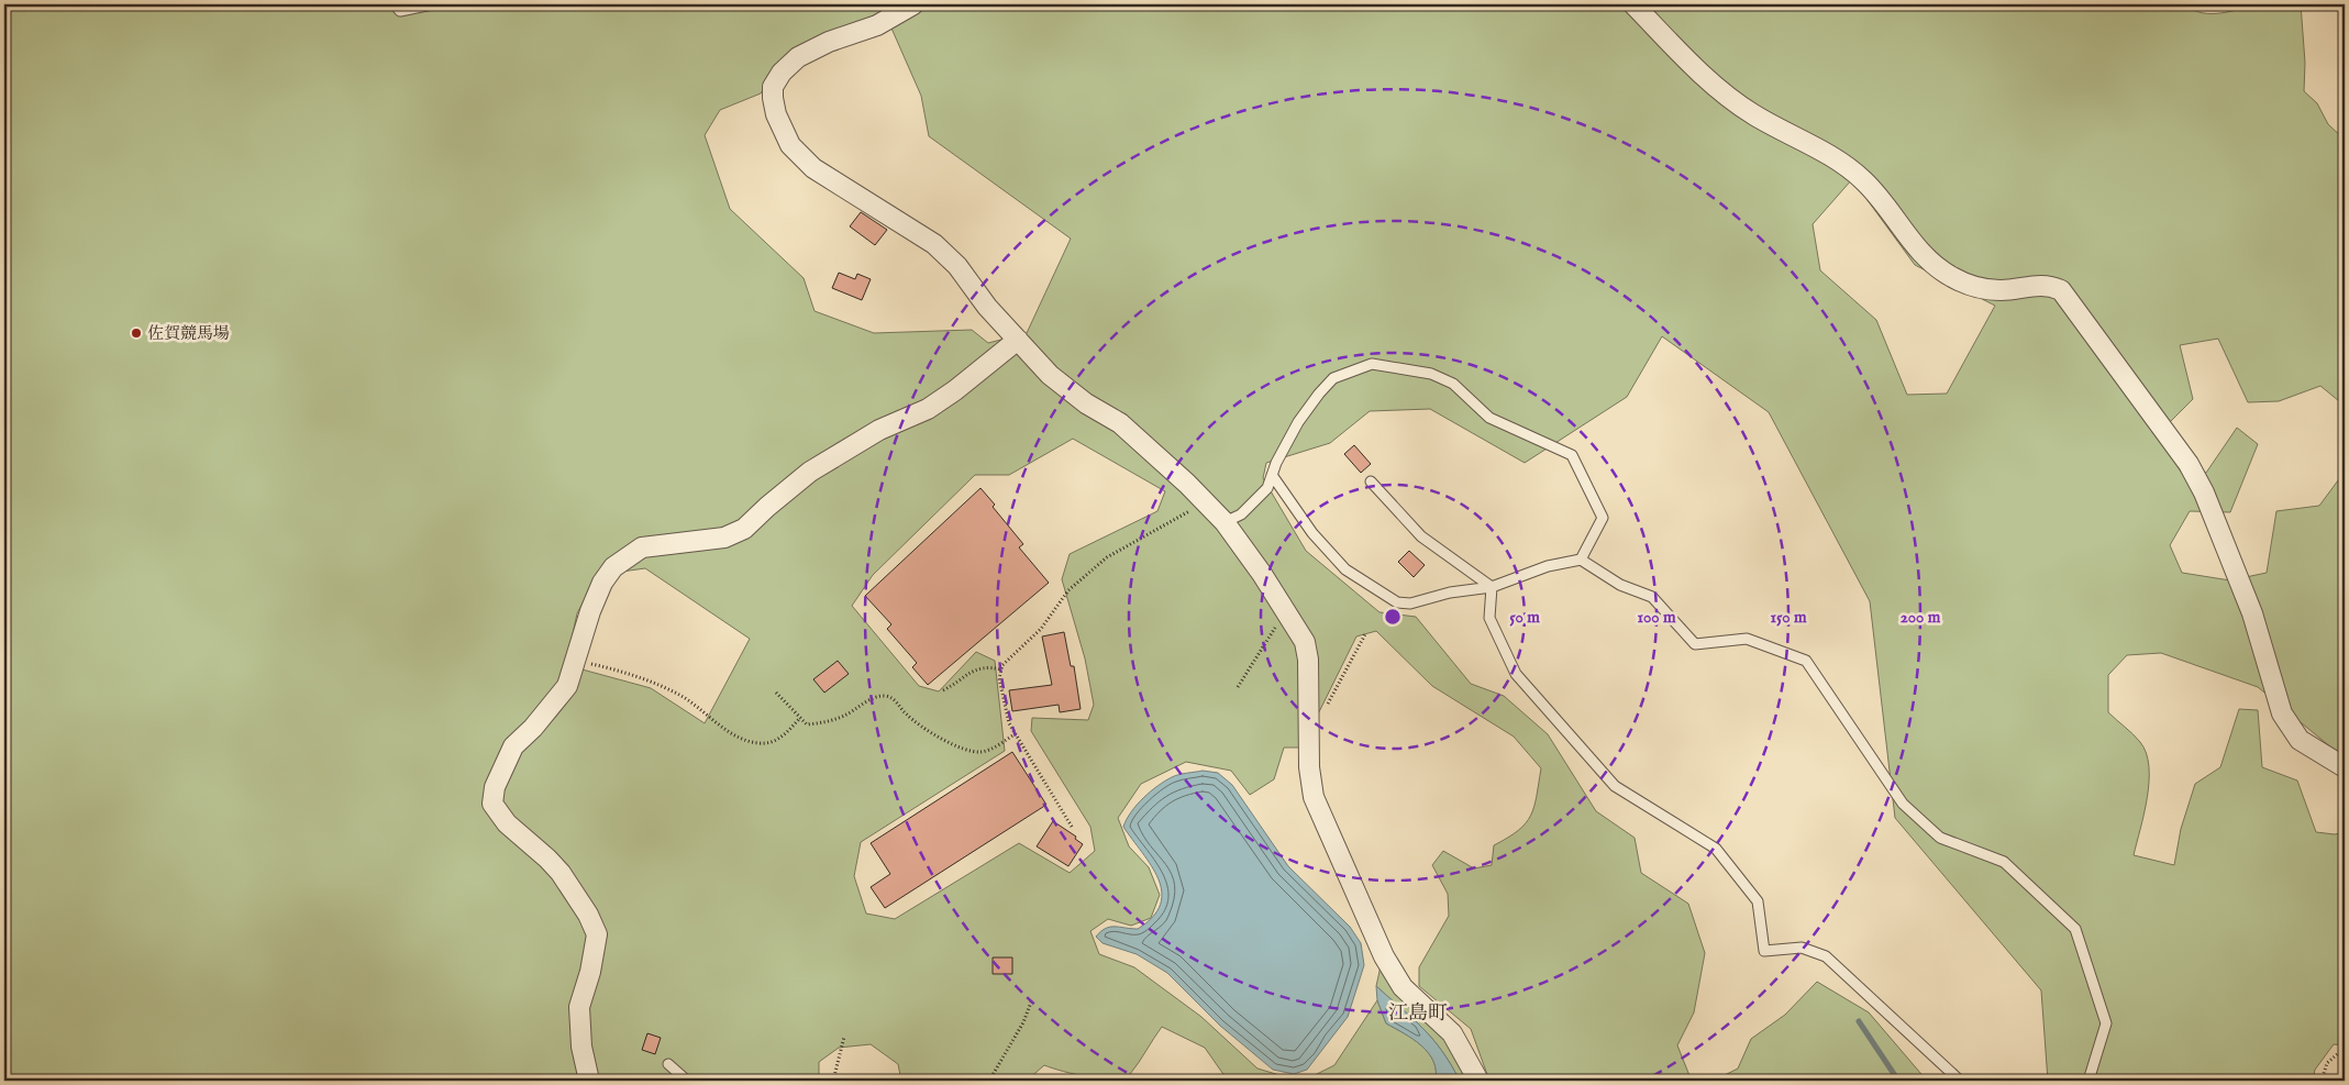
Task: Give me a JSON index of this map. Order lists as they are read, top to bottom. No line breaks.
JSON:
{"districts":["江島町"],"places":["佐賀競馬場"],"rings":["50 m","100 m","150 m","200 m"]}
